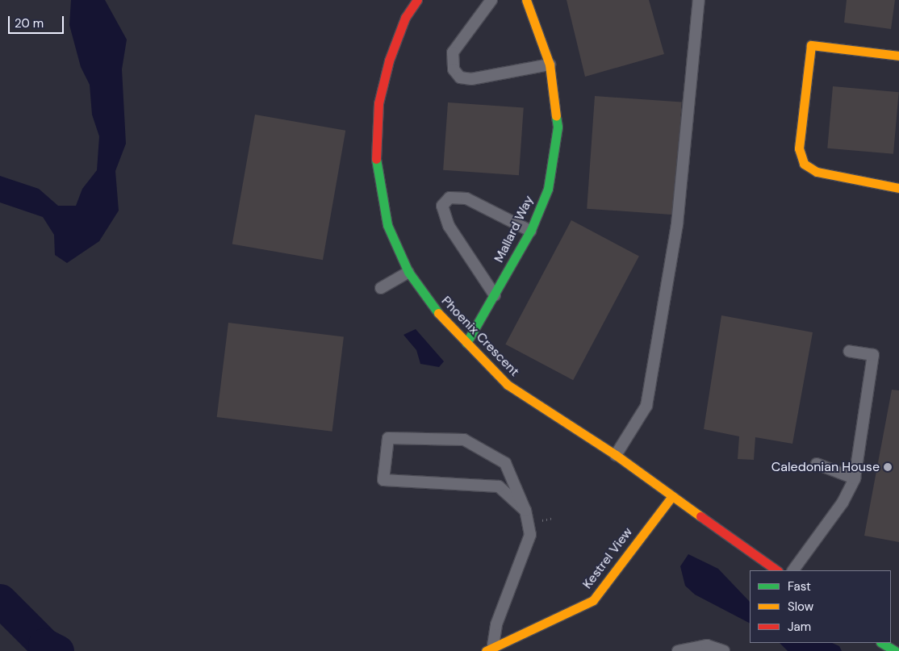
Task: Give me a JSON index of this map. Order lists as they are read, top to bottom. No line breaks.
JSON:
{"streets":{"street":["Mallard Way","Phoenix Crescent","Kestrel View"]},"crossings":[["Mallard Way","Phoenix Crescent"],["Phoenix Crescent","Kestrel View"]],"places":["Caledonian House"],"legend":["Fast","Slow","Jam"],"scale_bar":"20 m"}
